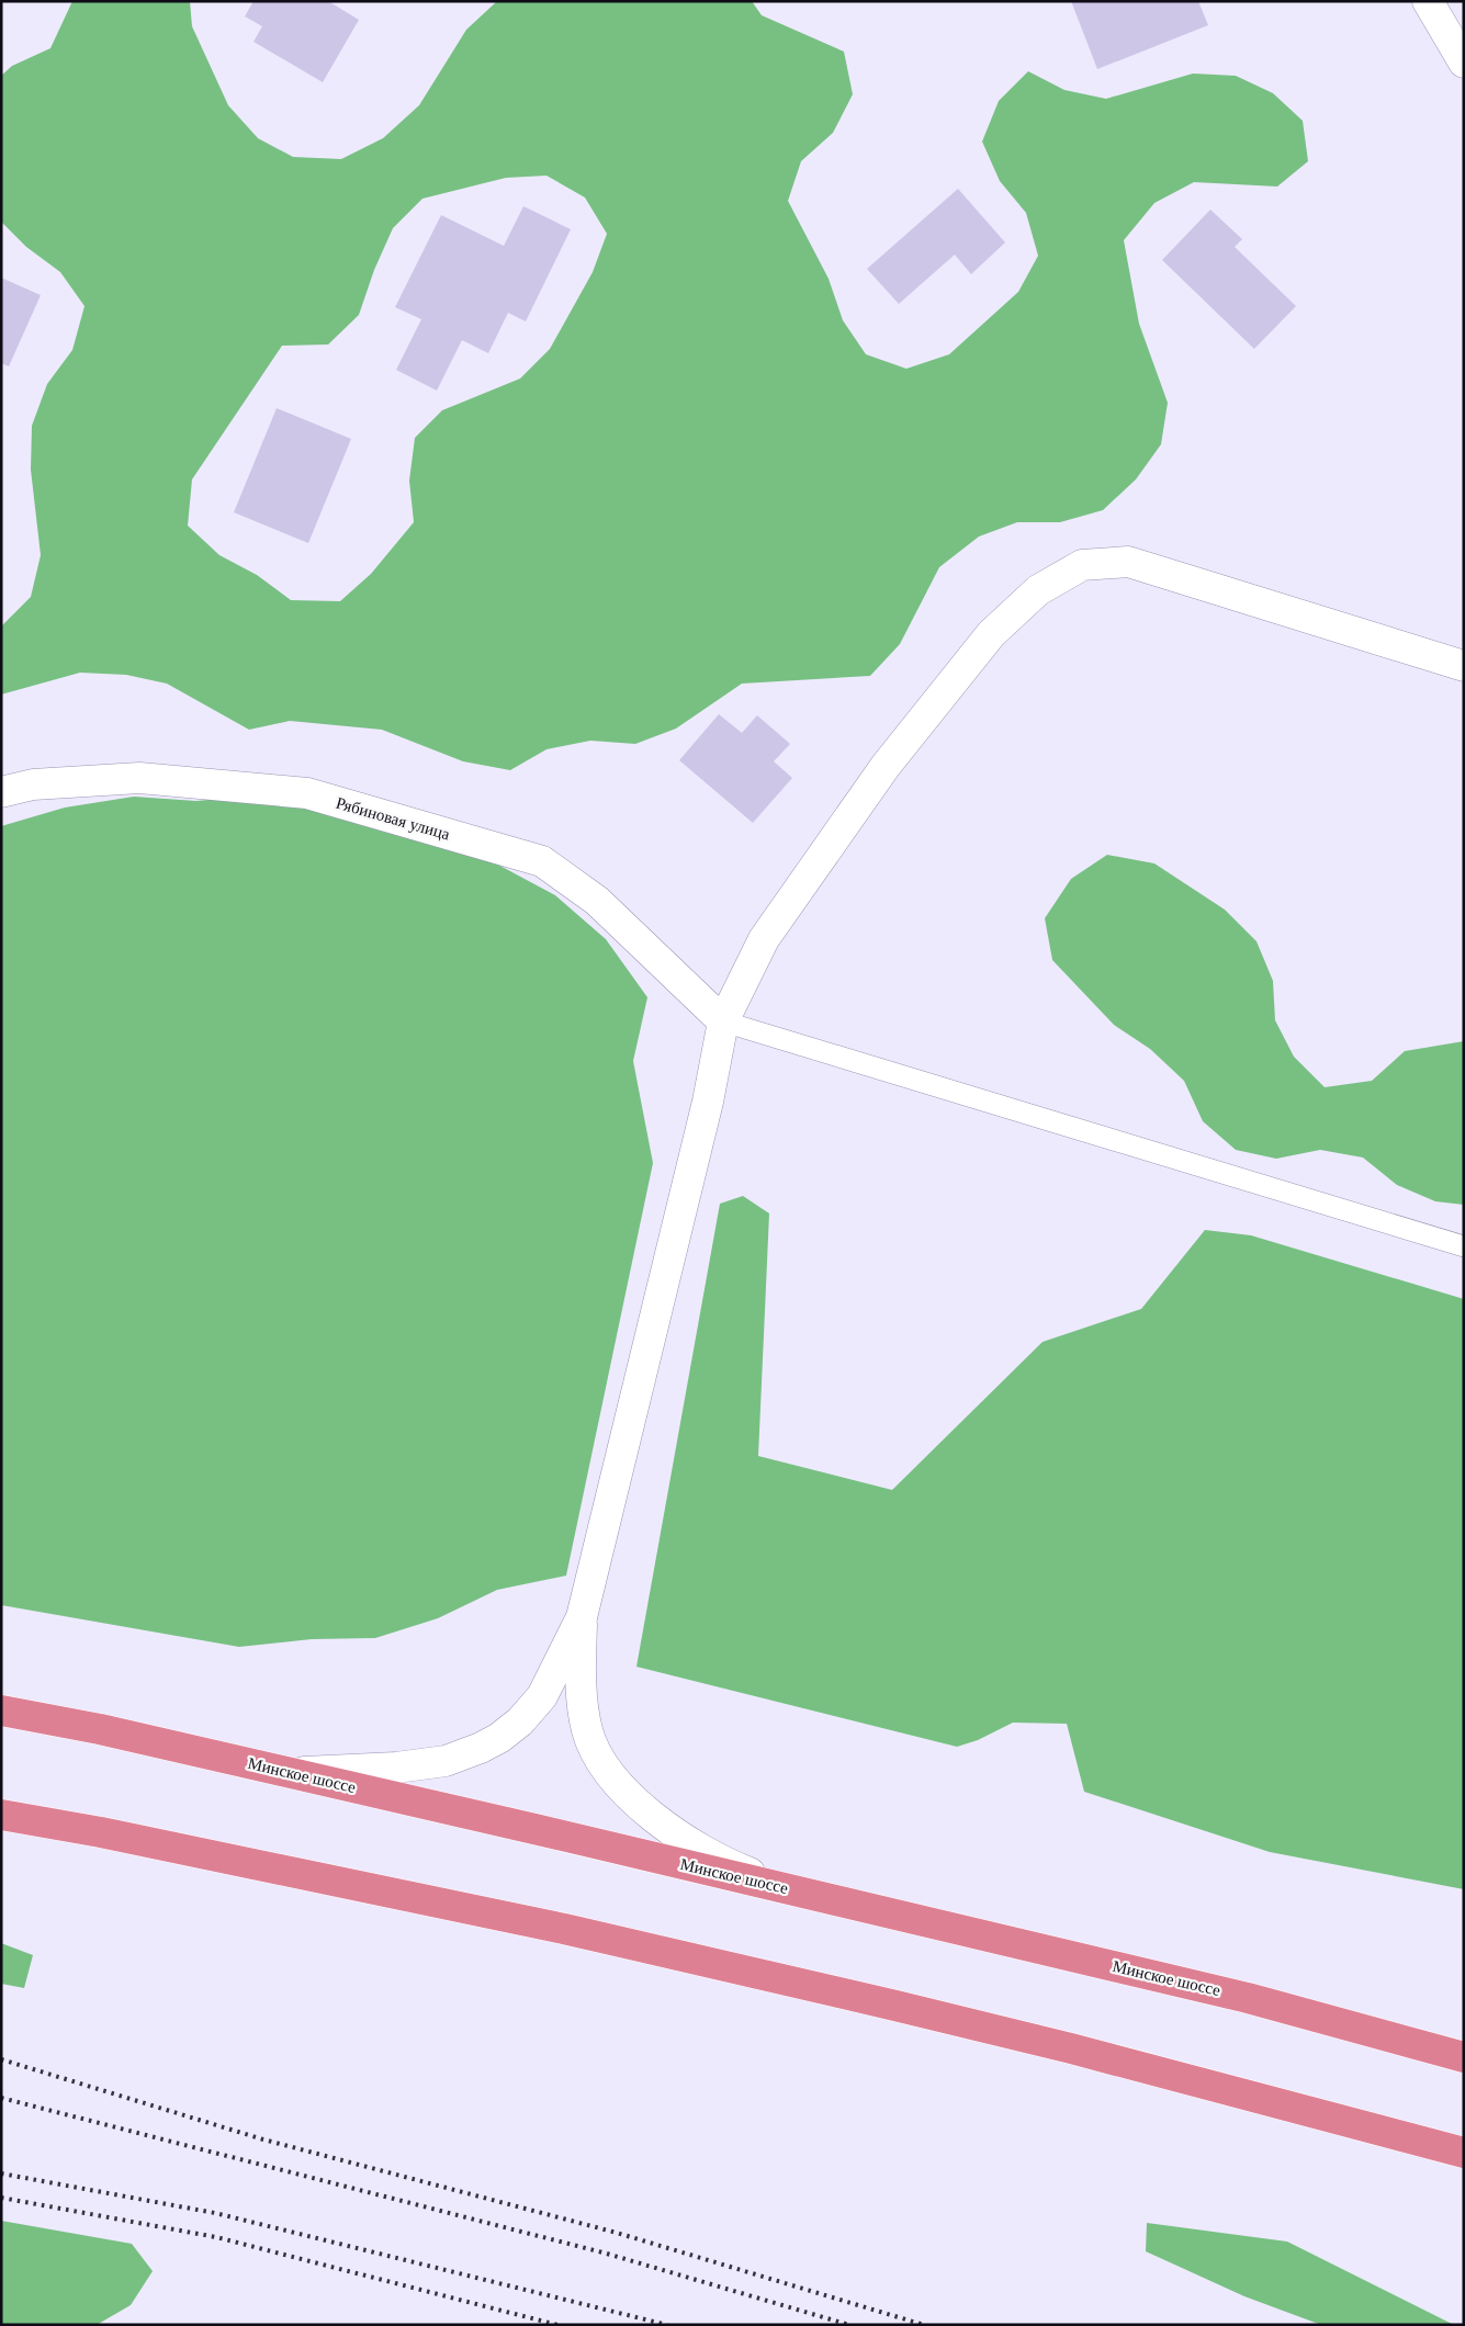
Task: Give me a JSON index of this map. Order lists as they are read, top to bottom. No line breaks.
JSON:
{"streets":{"highway":["Минское шоссе"],"street":["Рябиновая улица"]}}
